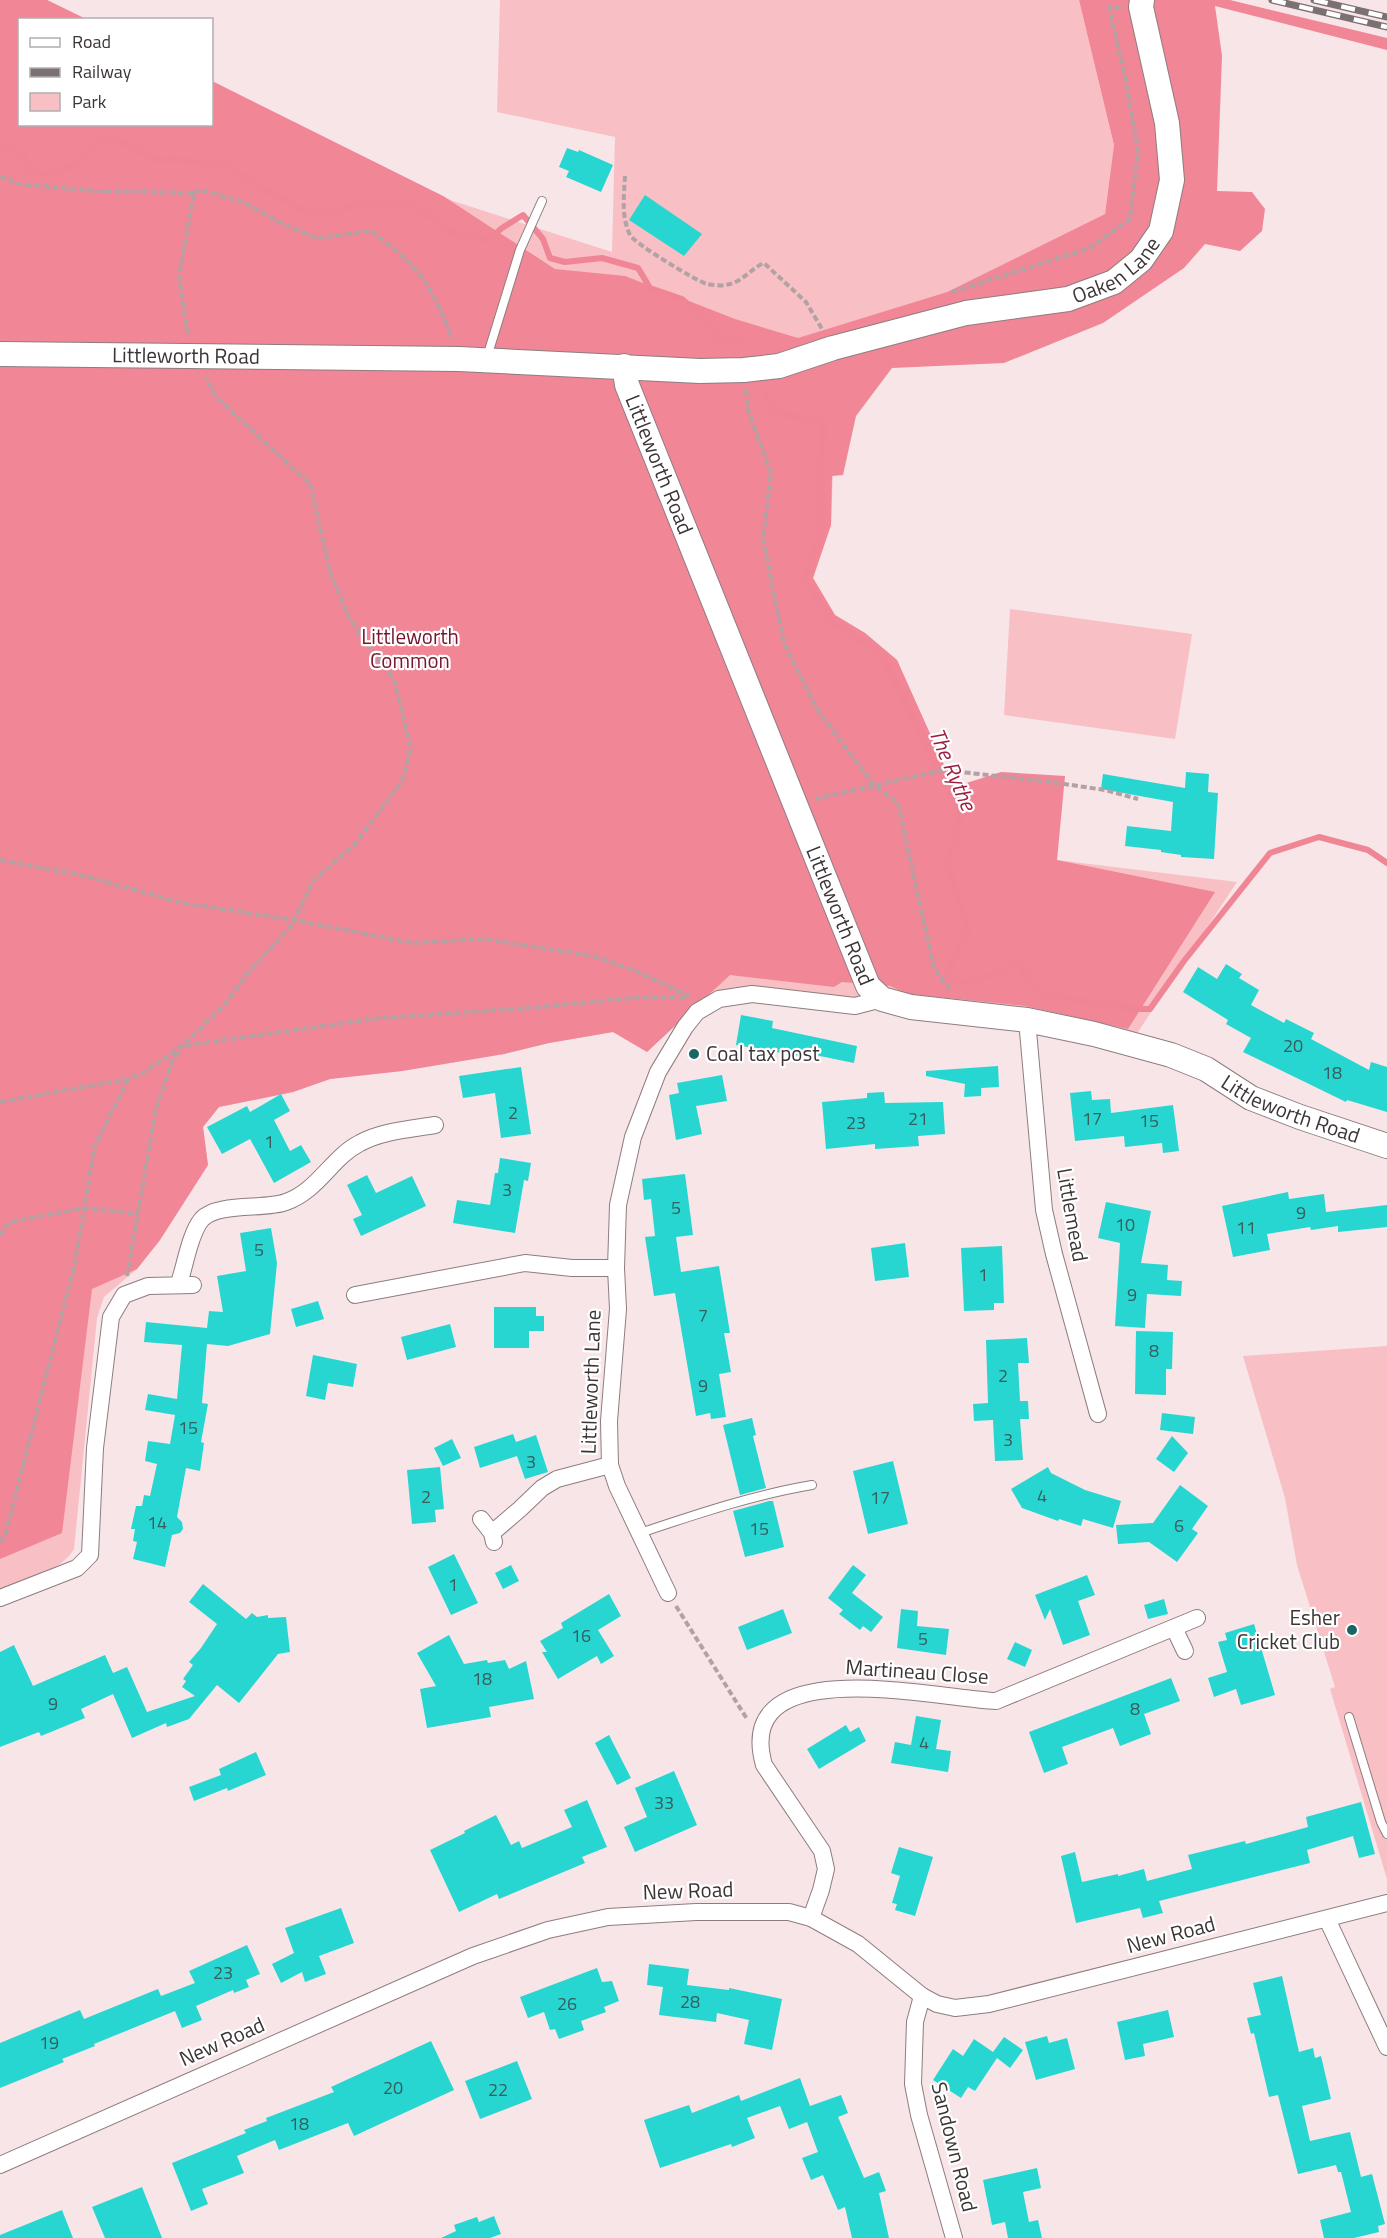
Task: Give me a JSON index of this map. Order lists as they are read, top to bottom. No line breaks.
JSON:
{"streets":{"street":["Oaken Lane","Littleworth Road","Littlemead","Littleworth Lane","Martineau Close","New Road","Sandown Road"]},"crossings":[["Oaken Lane","Littleworth Road"],["Littleworth Road","Littlemead"],["Littleworth Road","Littleworth Lane"],["New Road","Sandown Road"]],"water":["The Rythe"],"parks":["Littleworth Common"],"places":["Coal tax post","Esher Cricket Club"],"house_numbers":["20","18","2","21","17","15","23","1","3","5","9","10","11","5","1","9","7","8","2","9","15","3","3","4","2","17","14","6","15","1","16","5","18","9","8","4","33","23","28","26","19","20","22","18"],"legend":["Road","Railway","Park"]}
